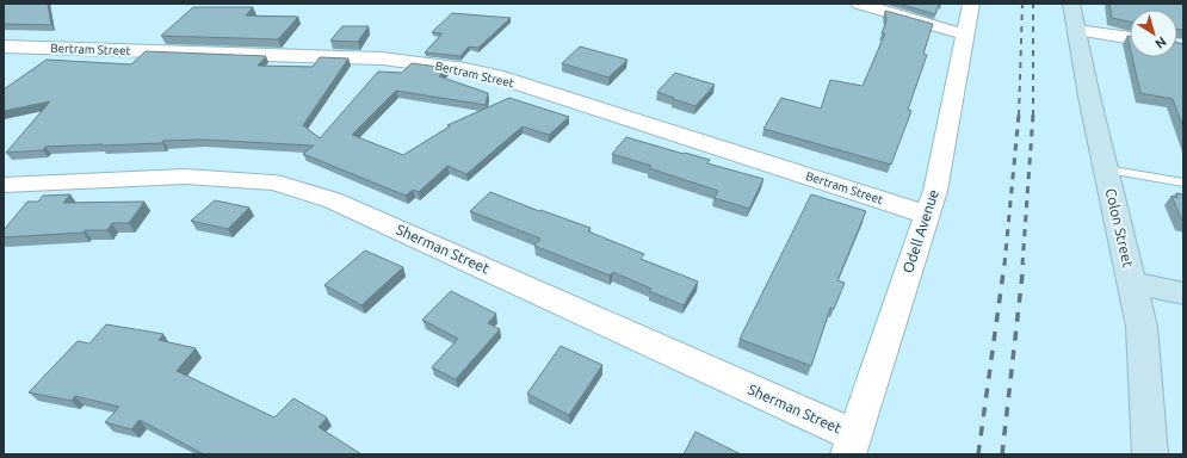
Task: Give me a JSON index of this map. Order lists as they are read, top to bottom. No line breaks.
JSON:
{"streets":{"main road":["Colon Street"],"street":["Bertram Street","Odell Avenue","Sherman Street"]},"crossings":[["Bertram Street","Odell Avenue"],["Odell Avenue","Sherman Street"]],"north":"bottom right"}
